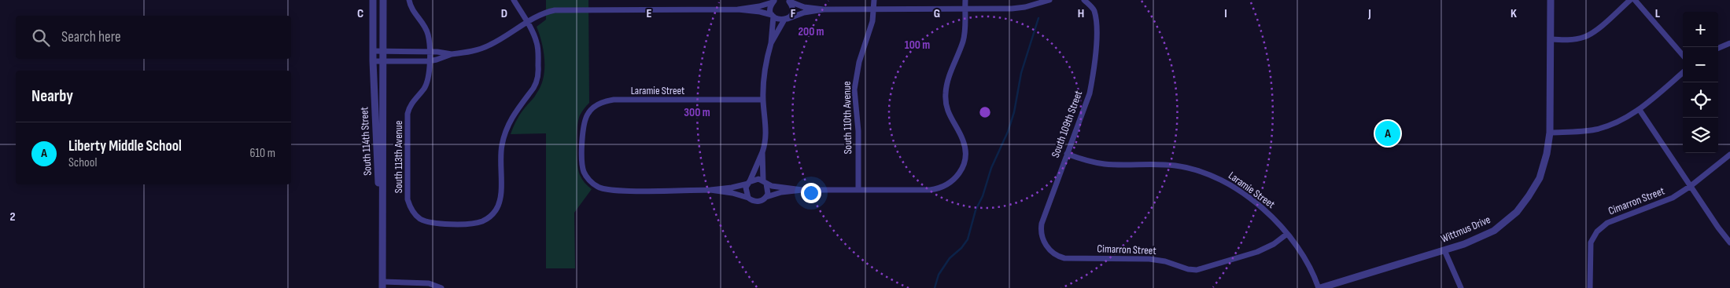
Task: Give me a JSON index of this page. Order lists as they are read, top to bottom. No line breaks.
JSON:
{"streets":{"street":["Laramie Street","South 110th Avenue","South 109th Street","South 114th Street","South 113th Avenue","Cimarron Street","Wittmus Drive"]},"crossings":[["Laramie Street","South 109th Street"],["Laramie Street","Cimarron Street"],["Laramie Street","Wittmus Drive"],["South 109th Street","Cimarron Street"]],"page":{"map_buttons":["+","−"],"search":"Search here","heading":"Nearby","pins":"A","list":[{"mark":"A","name":"Liberty Middle School","note":"School","value":"610 m"}]},"grid":{"columns":["C","D","E","F","G","H","I","J","K","L"],"rows":["2"]},"rings":["200 m","100 m","300 m"]}
